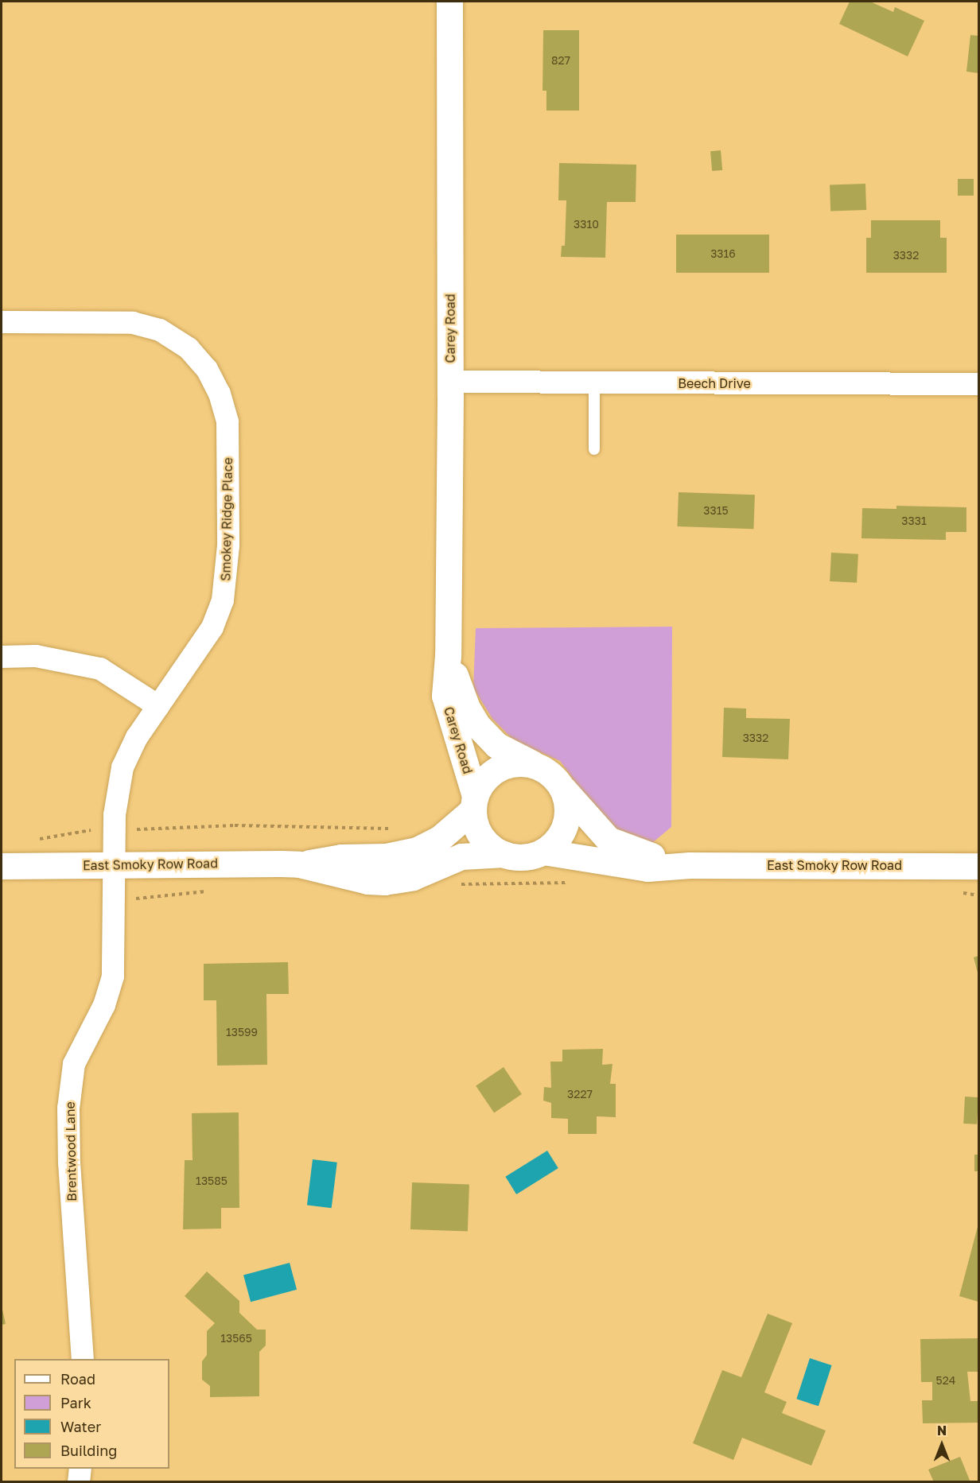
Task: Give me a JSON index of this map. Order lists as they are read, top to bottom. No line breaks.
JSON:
{"streets":{"street":["Carey Road","Beech Drive","Smokey Ridge Place","East Smoky Row Road","Brentwood Lane"]},"crossings":[["Carey Road","Beech Drive"],["Carey Road","East Smoky Row Road"],["Smokey Ridge Place","East Smoky Row Road"],["Smokey Ridge Place","Brentwood Lane"],["East Smoky Row Road","Brentwood Lane"]],"house_numbers":["827","3310","3316","3332","3315","3331","3332","13599","3227","13585","13565","524"],"legend":["Road","Park","Water","Building"],"north":"top"}
